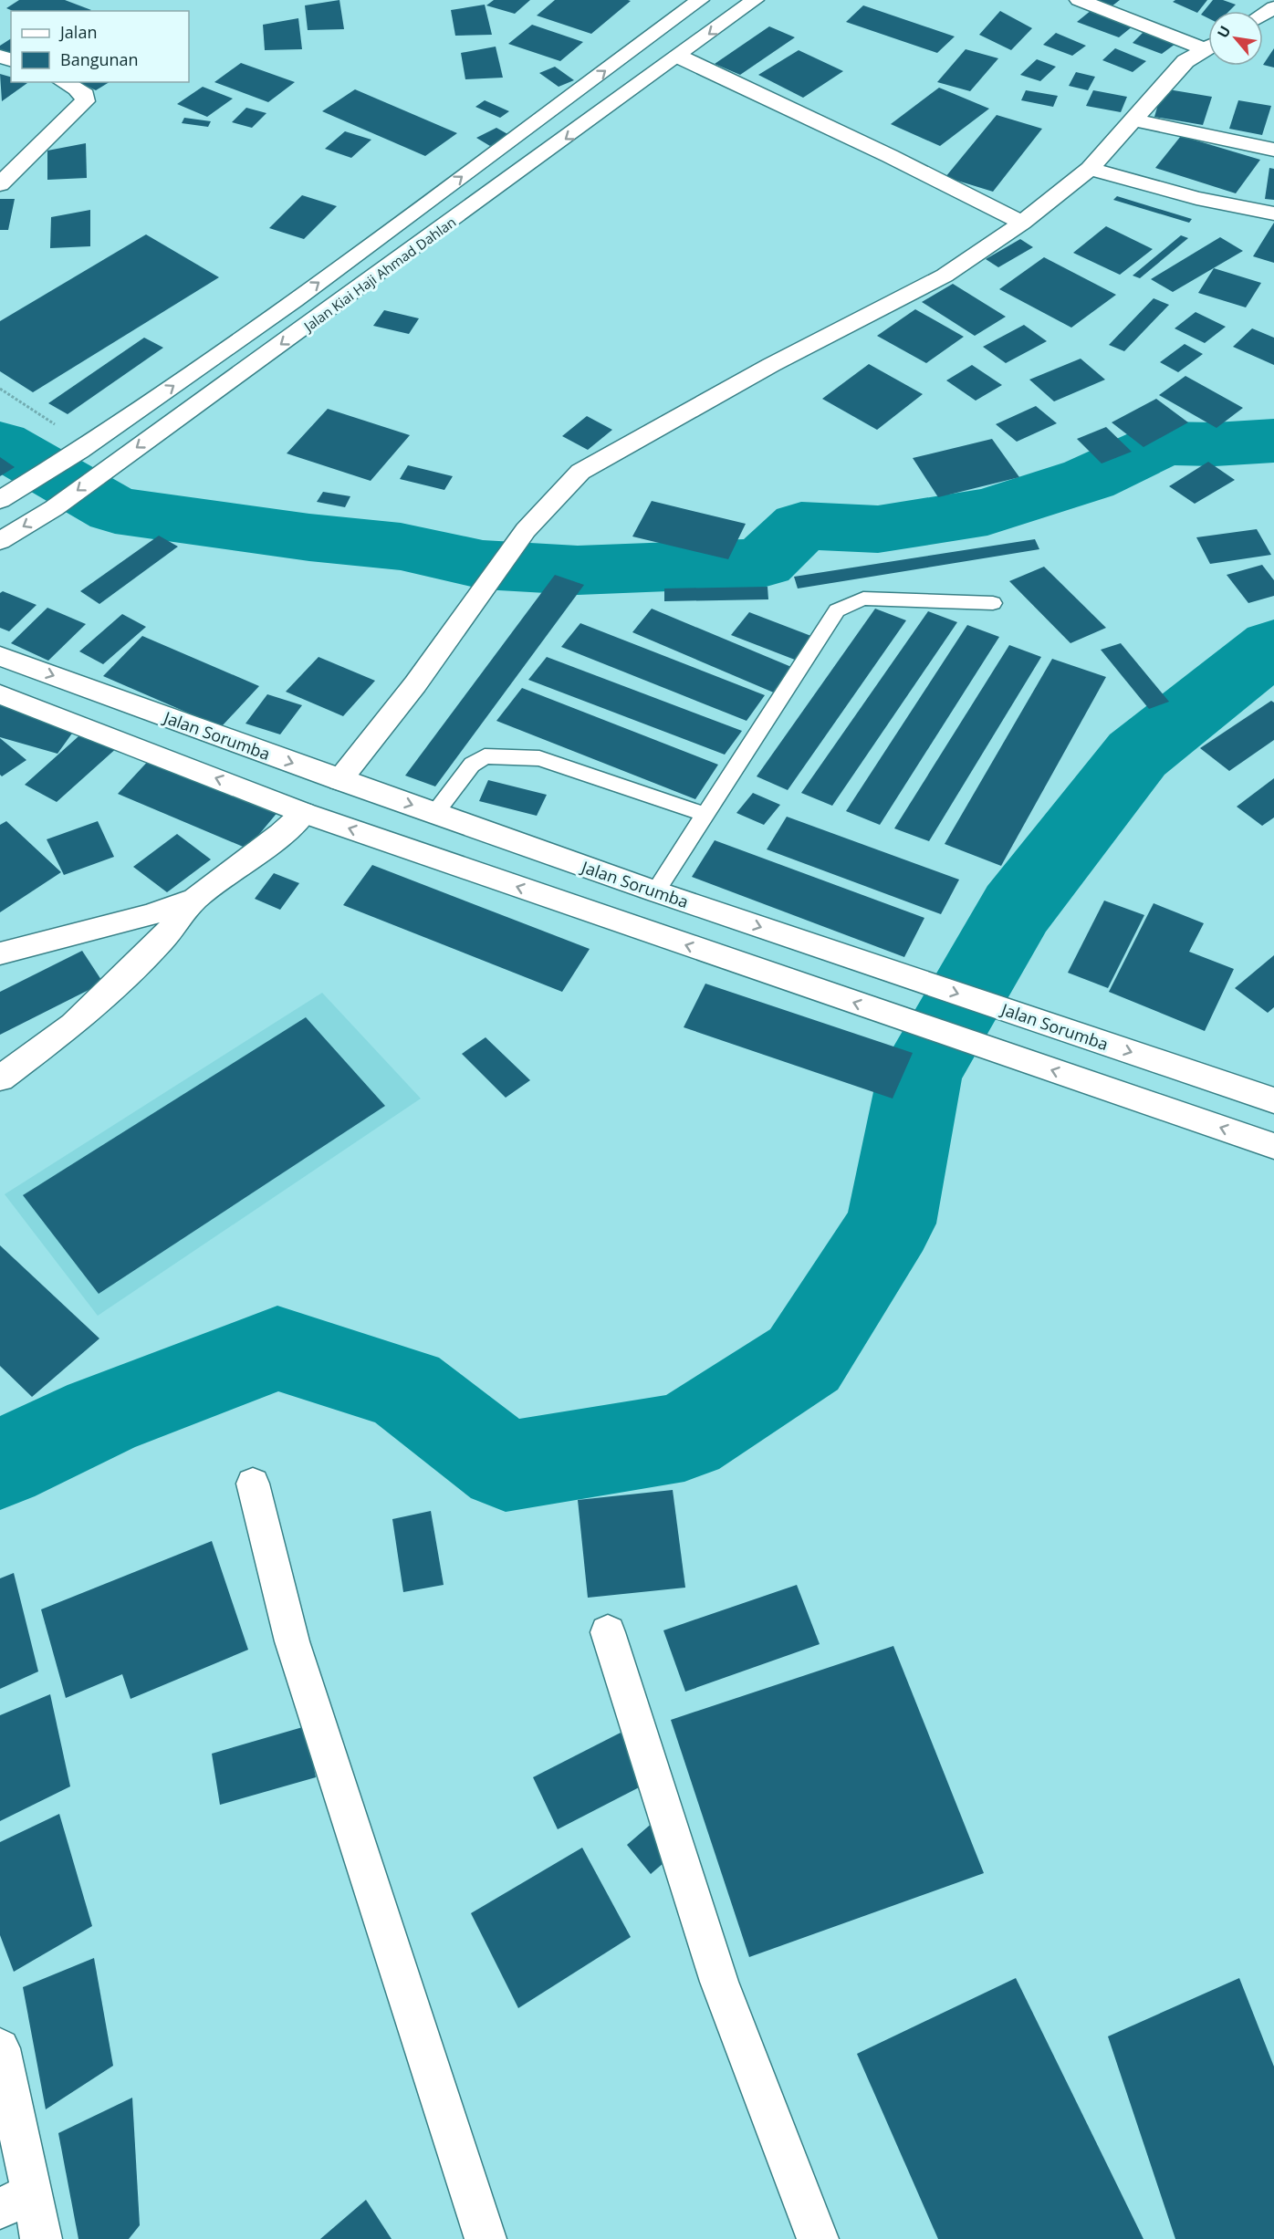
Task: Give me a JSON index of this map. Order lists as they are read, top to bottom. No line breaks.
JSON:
{"streets":{"street":["Jalan Kiai Haji Ahmad Dahlan","Jalan Sorumba"]},"legend":["Jalan","Bangunan"],"north":"top left"}
